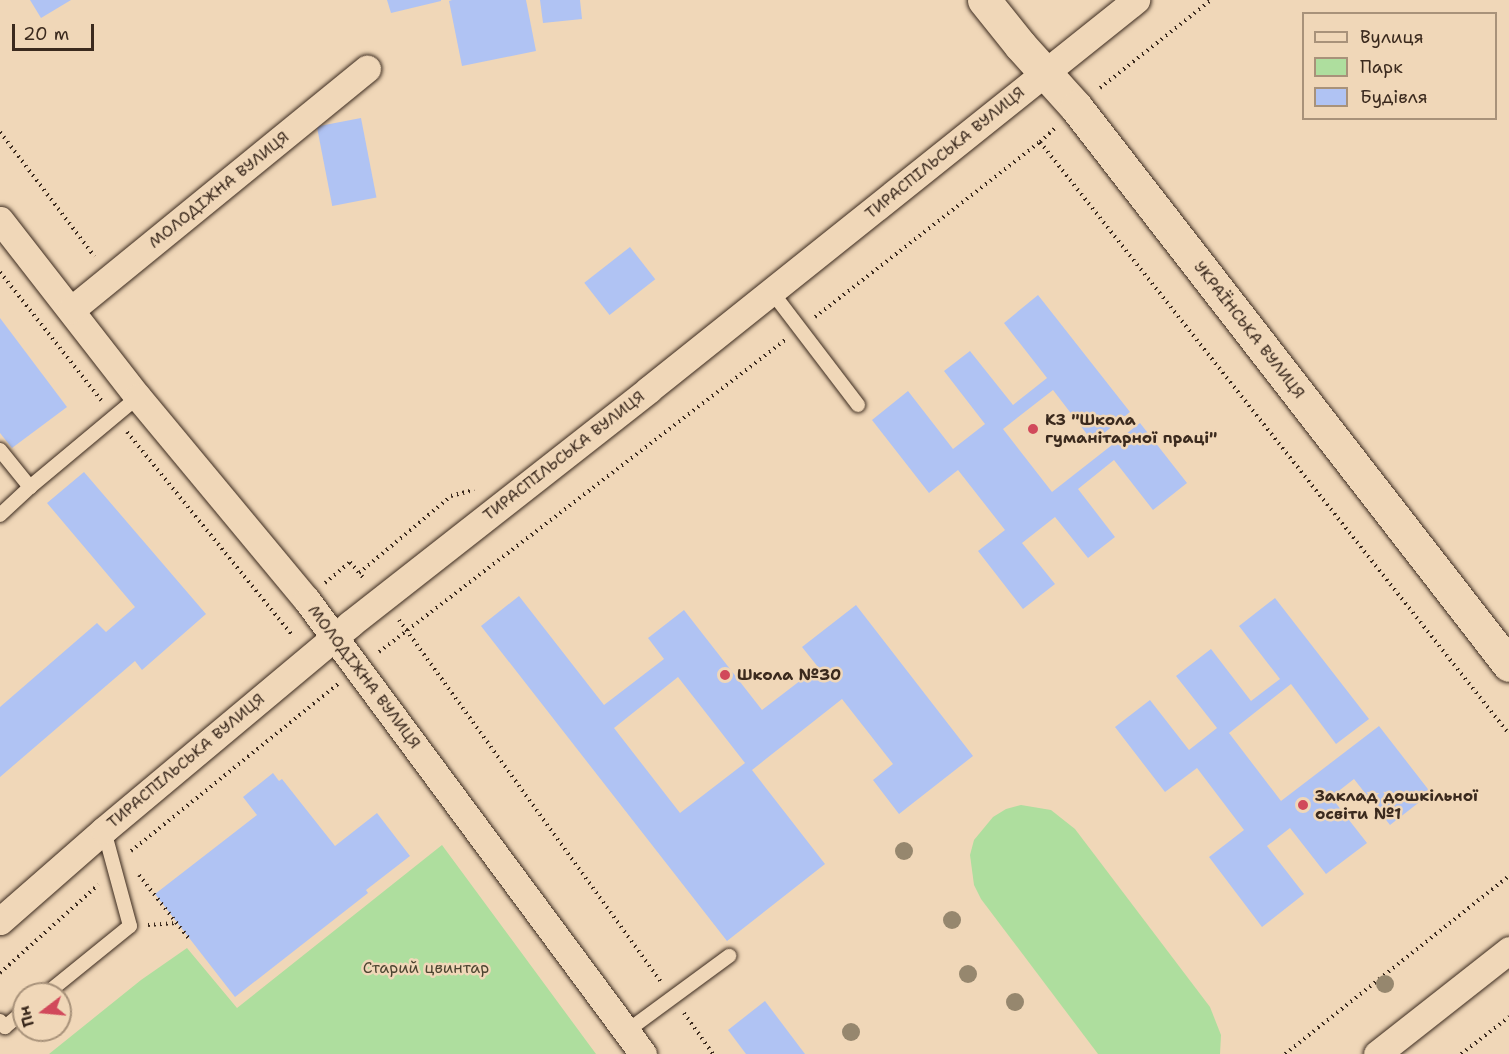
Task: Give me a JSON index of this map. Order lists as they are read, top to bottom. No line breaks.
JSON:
{"streets":{"street":["ТИРАСПІЛЬСЬКА ВУЛИЦЯ","МОЛОДІЖНА ВУЛИЦЯ","УКРАЇНСЬКА ВУЛИЦЯ"]},"crossings":[["ТИРАСПІЛЬСЬКА ВУЛИЦЯ","МОЛОДІЖНА ВУЛИЦЯ"],["ТИРАСПІЛЬСЬКА ВУЛИЦЯ","УКРАЇНСЬКА ВУЛИЦЯ"]],"parks":["Старий цвинтар"],"places":["КЗ \"Школа гуманітарної праці\"","Школа №30","Заклад дошкільної освіти №1"],"legend":["Вулиця","Парк","Будівля"],"scale_bar":"20 m","north":"left"}
